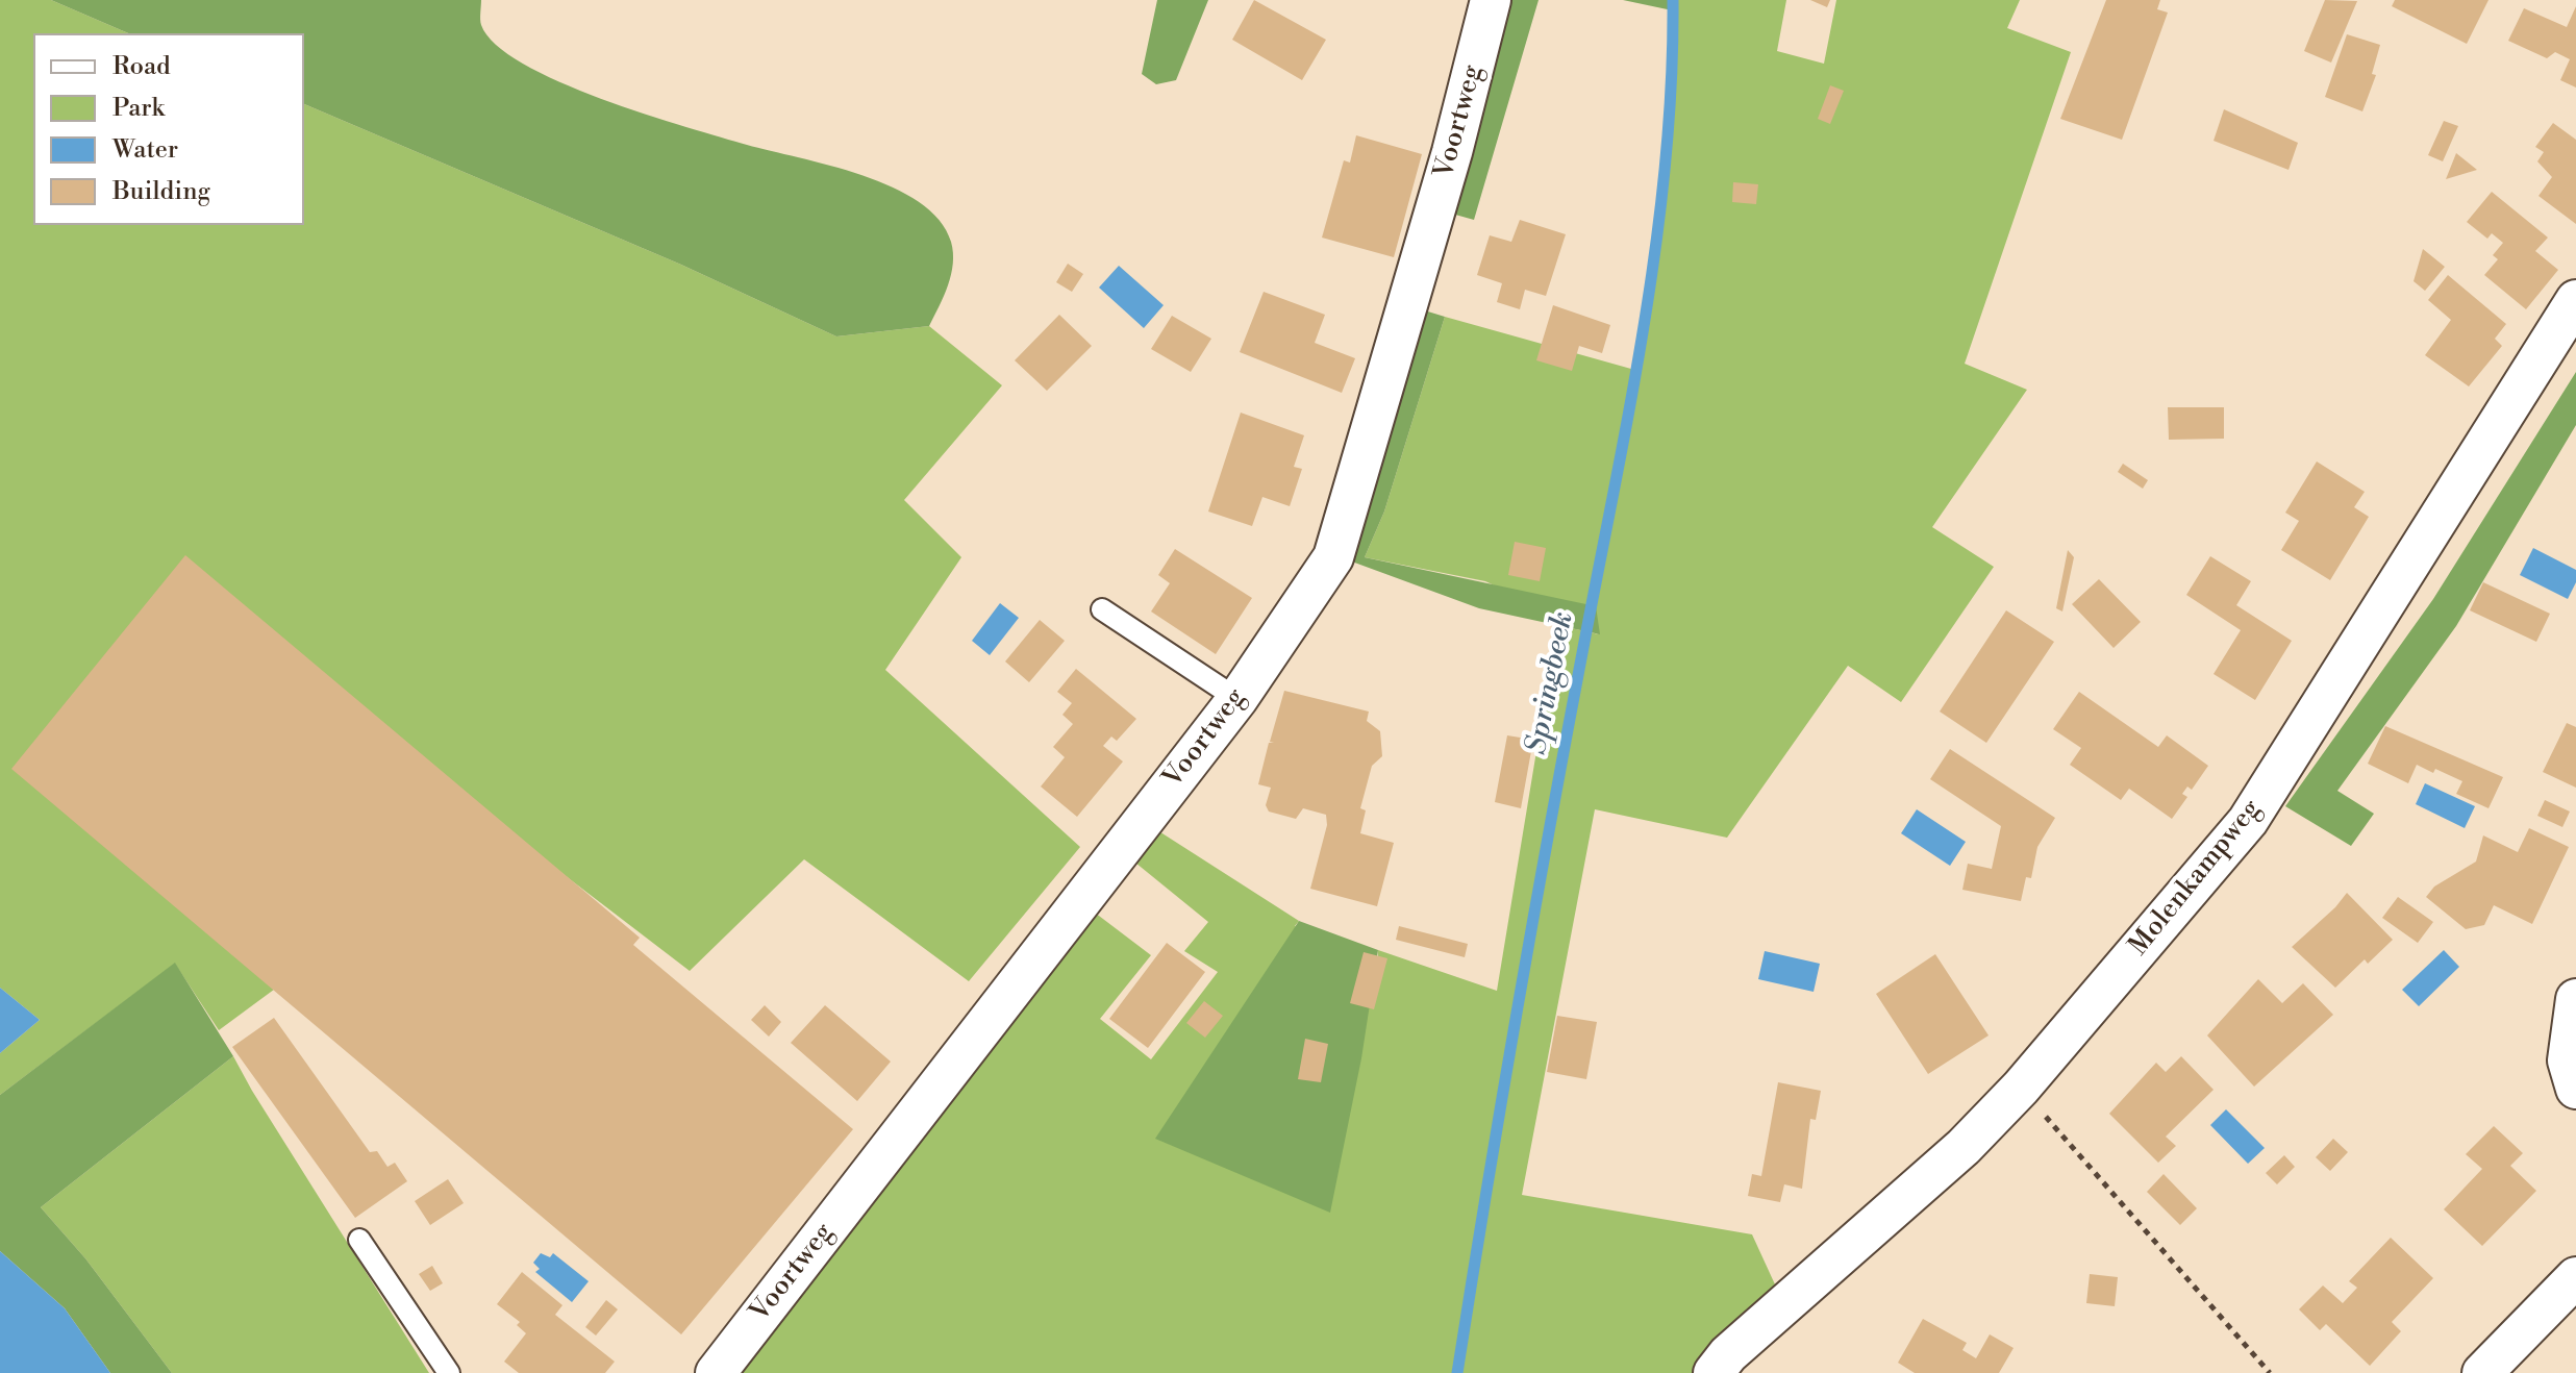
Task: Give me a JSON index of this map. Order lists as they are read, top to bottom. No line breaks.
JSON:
{"streets":{"street":["Voortweg","Molenkampweg"]},"water":["Springbeek"],"legend":["Road","Park","Water","Building"]}
